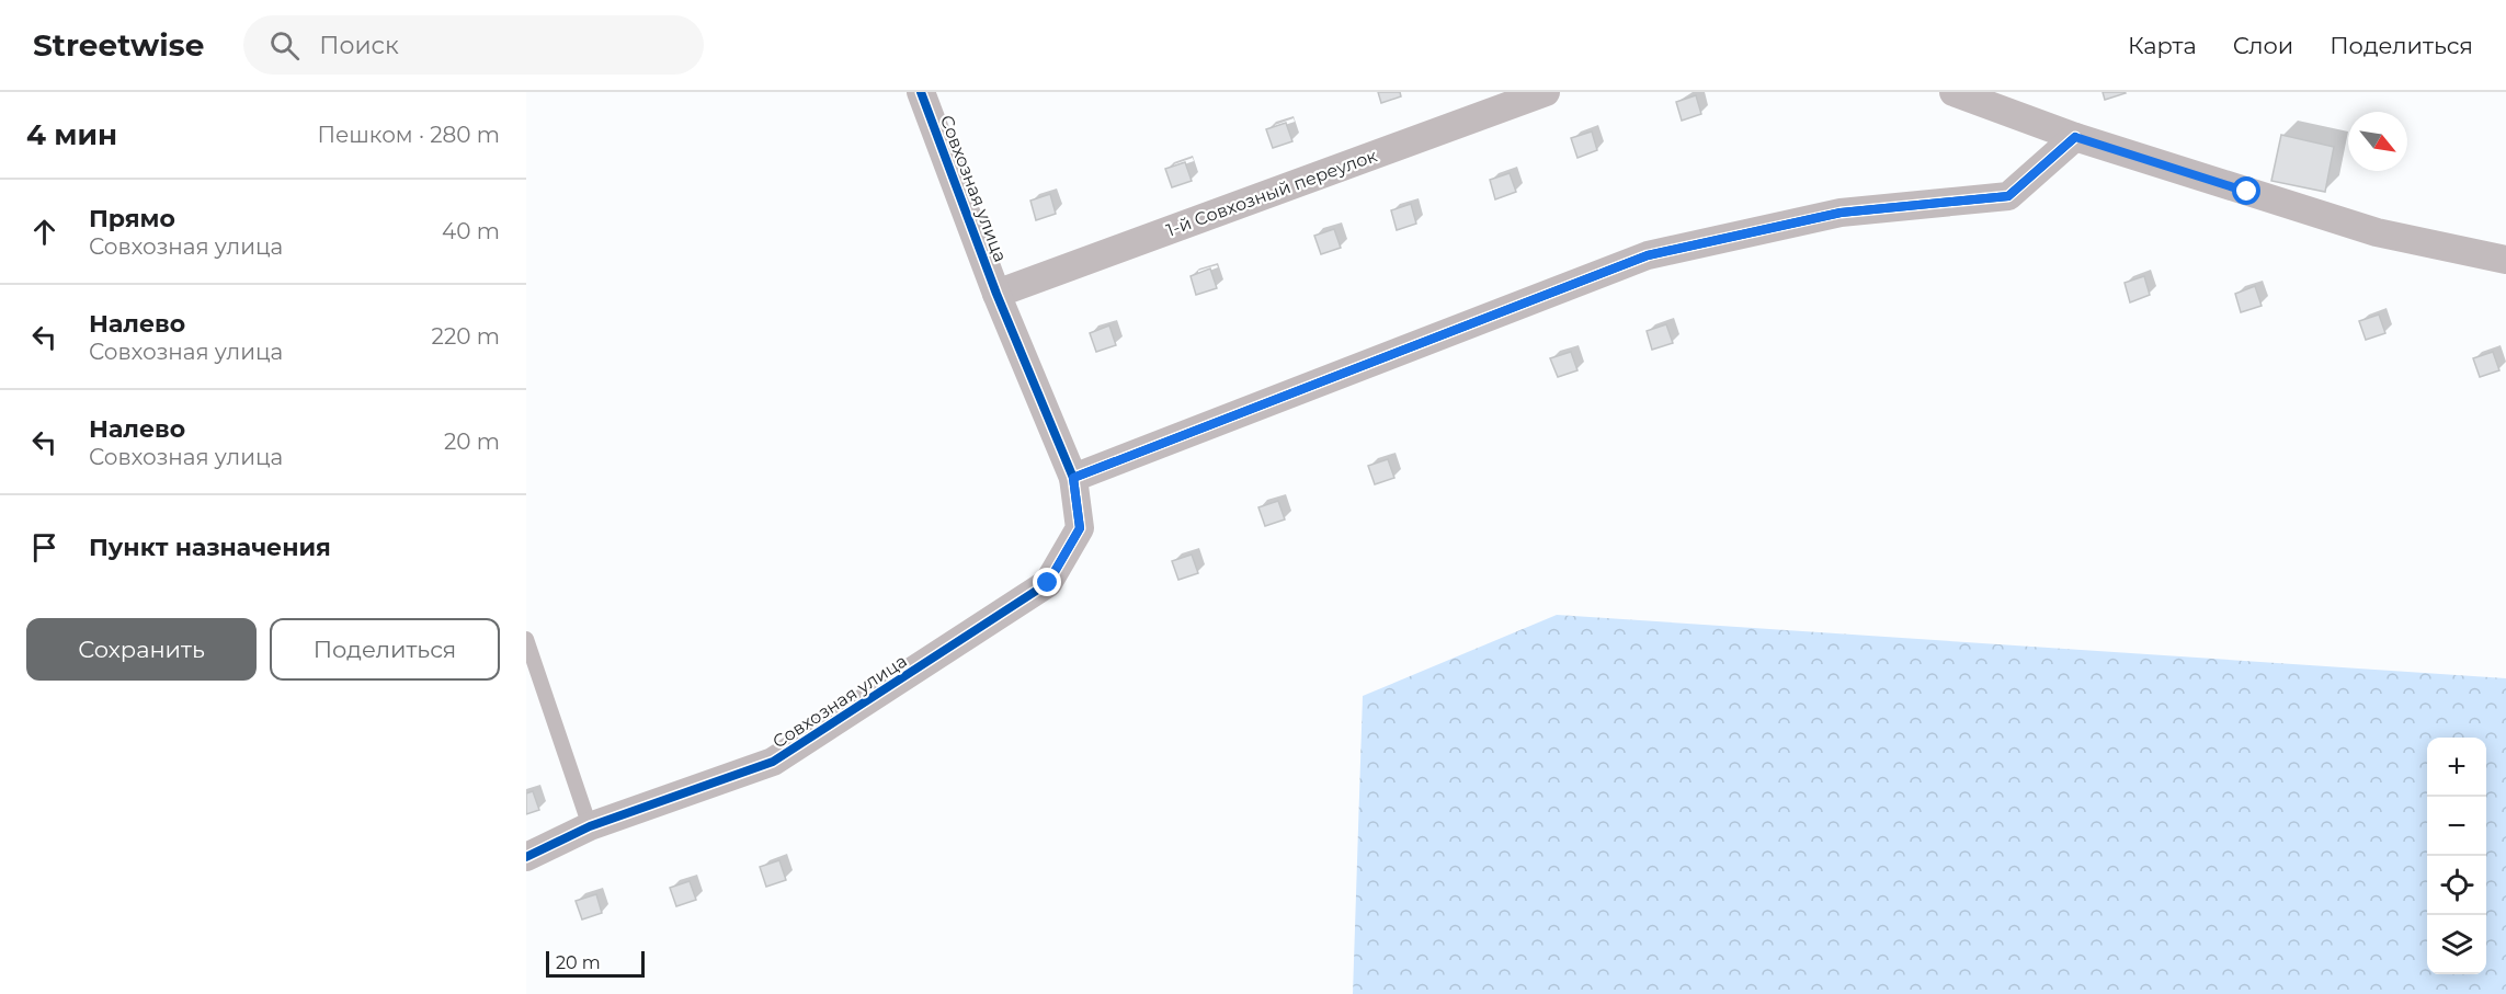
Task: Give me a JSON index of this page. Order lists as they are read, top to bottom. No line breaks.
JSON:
{"streets":{"street":["Совхозная улица","1-й Совхозный переулок"]},"crossings":[["Совхозная улица","1-й Совхозный переулок"]],"scale_bar":"20 m","north":"bottom right","page":{"header":"Streetwise","search":"Поиск","nav":["Карта","Слои","Поделиться"],"heading":["4 мин","Пешком · 280 m"],"list":[["Прямо","Совхозная улица","40 m"],["Налево","Совхозная улица","220 m"],["Налево","Совхозная улица","20 m"],"Пункт назначения"],"buttons":["Сохранить","Поделиться"],"map_buttons":["+","−"],"scale":"20 m"}}
